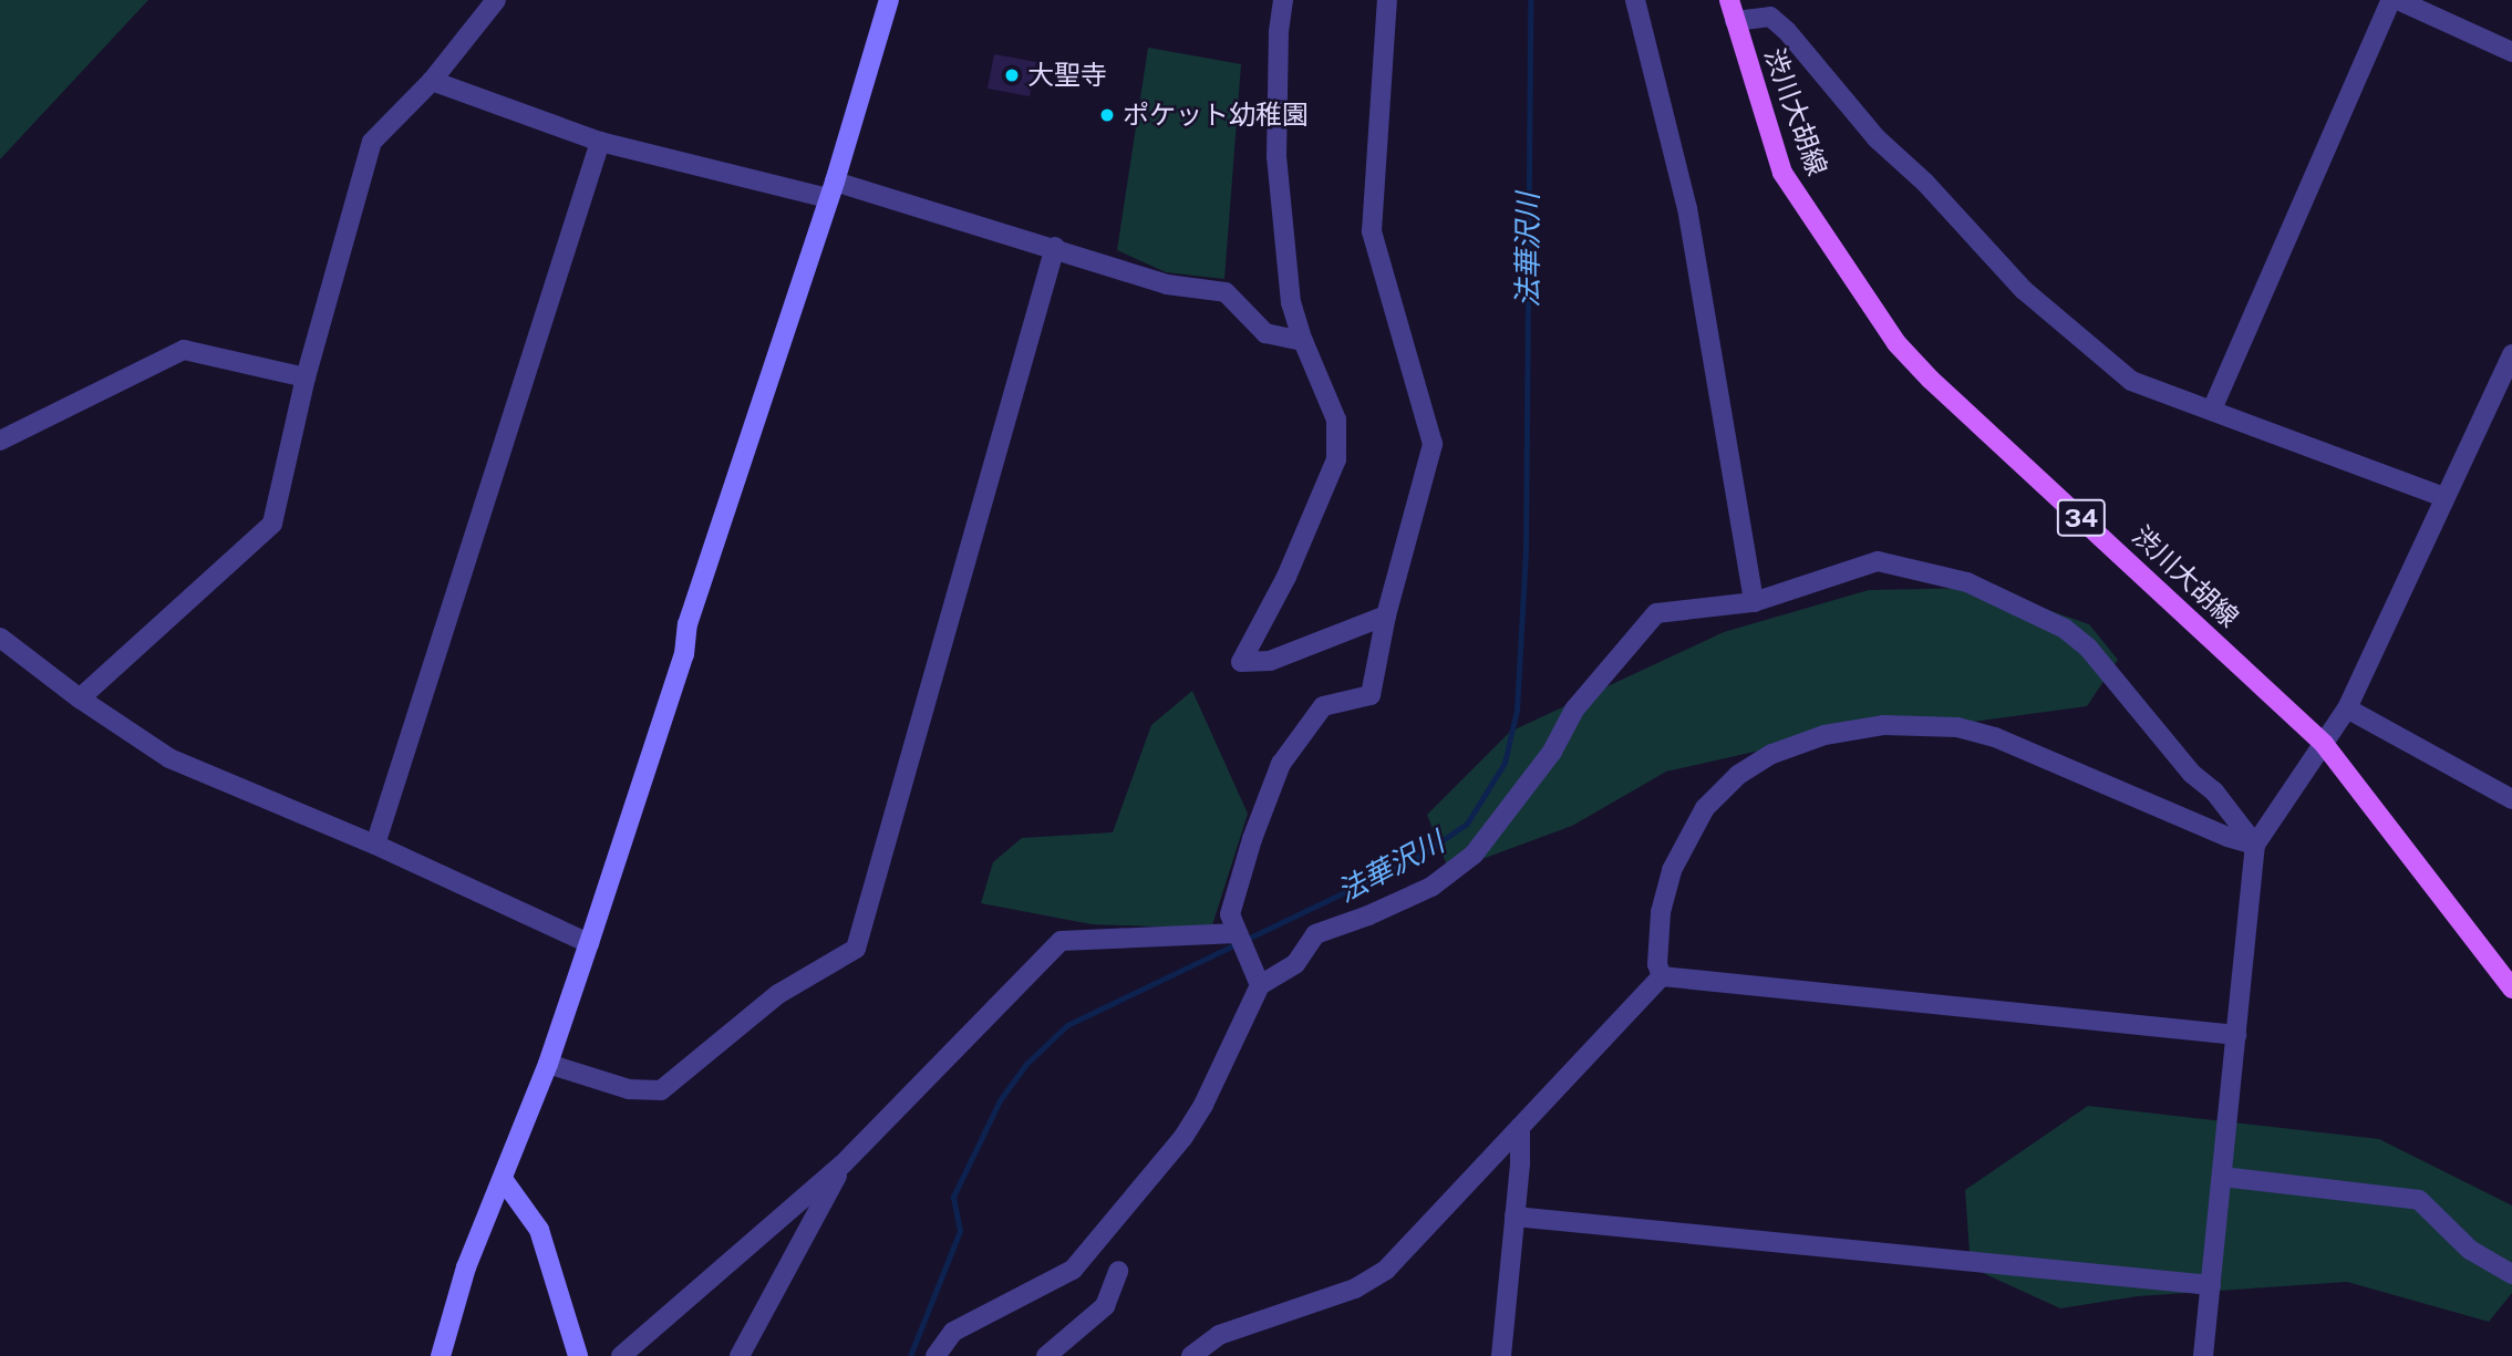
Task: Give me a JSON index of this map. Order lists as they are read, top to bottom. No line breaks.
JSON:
{"streets":{"main road":["渋川大胡線","34"]},"water":["法華沢川"],"places":["大聖寺","ポケット幼稚園"]}
